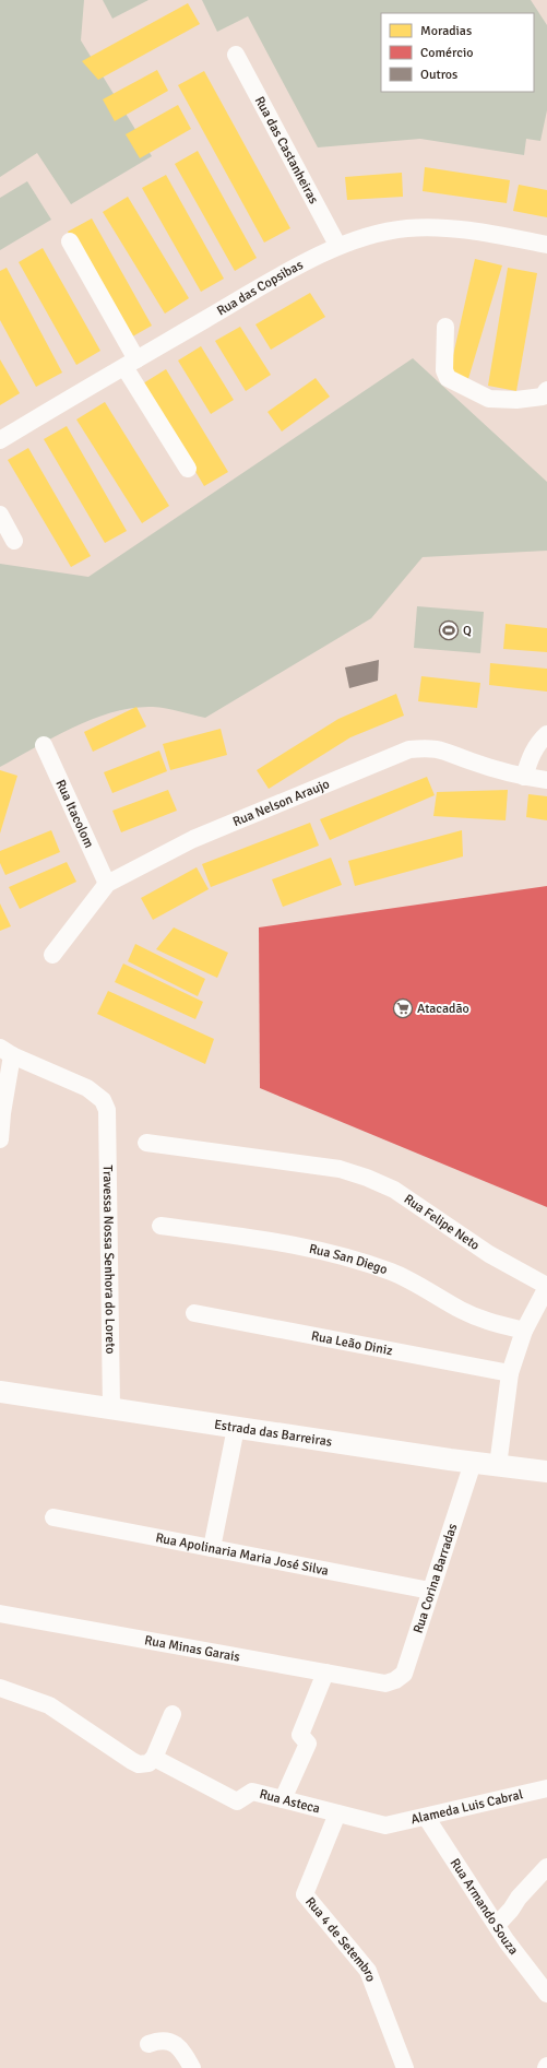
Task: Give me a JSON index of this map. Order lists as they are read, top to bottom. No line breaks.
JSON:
{"streets":{"main road":["Estrada das Barreiras"],"street":["Rua das Castanheiras","Rua das Copsibas","Rua Nelson Araujo","Rua Itacolom","Rua Felipe Neto","Travessa Nossa Senhora do Loreto","Rua San Diego","Rua Leão Diniz","Rua Apolinaria Maria José Silva","Rua Corina Barradas","Rua Minas Garais","Rua Asteca","Alameda Luis Cabral","Rua Armando Souza","Rua 4 de Setembro"]},"crossings":[["Rua das Castanheiras","Rua das Copsibas"],["Rua Nelson Araujo","Rua Itacolom"],["Rua Felipe Neto","Rua San Diego"],["Rua Felipe Neto","Rua Leão Diniz"],["Rua Felipe Neto","Estrada das Barreiras"],["Travessa Nossa Senhora do Loreto","Estrada das Barreiras"],["Estrada das Barreiras","Rua Corina Barradas"],["Rua Apolinaria Maria José Silva","Rua Corina Barradas"],["Rua Corina Barradas","Rua Minas Garais"],["Rua Asteca","Alameda Luis Cabral"],["Rua Asteca","Rua 4 de Setembro"],["Alameda Luis Cabral","Rua Armando Souza"]],"places":{"sports":["Q"],"supermarket":["Atacadão"]},"legend":["Moradias","Comércio","Outros"]}
